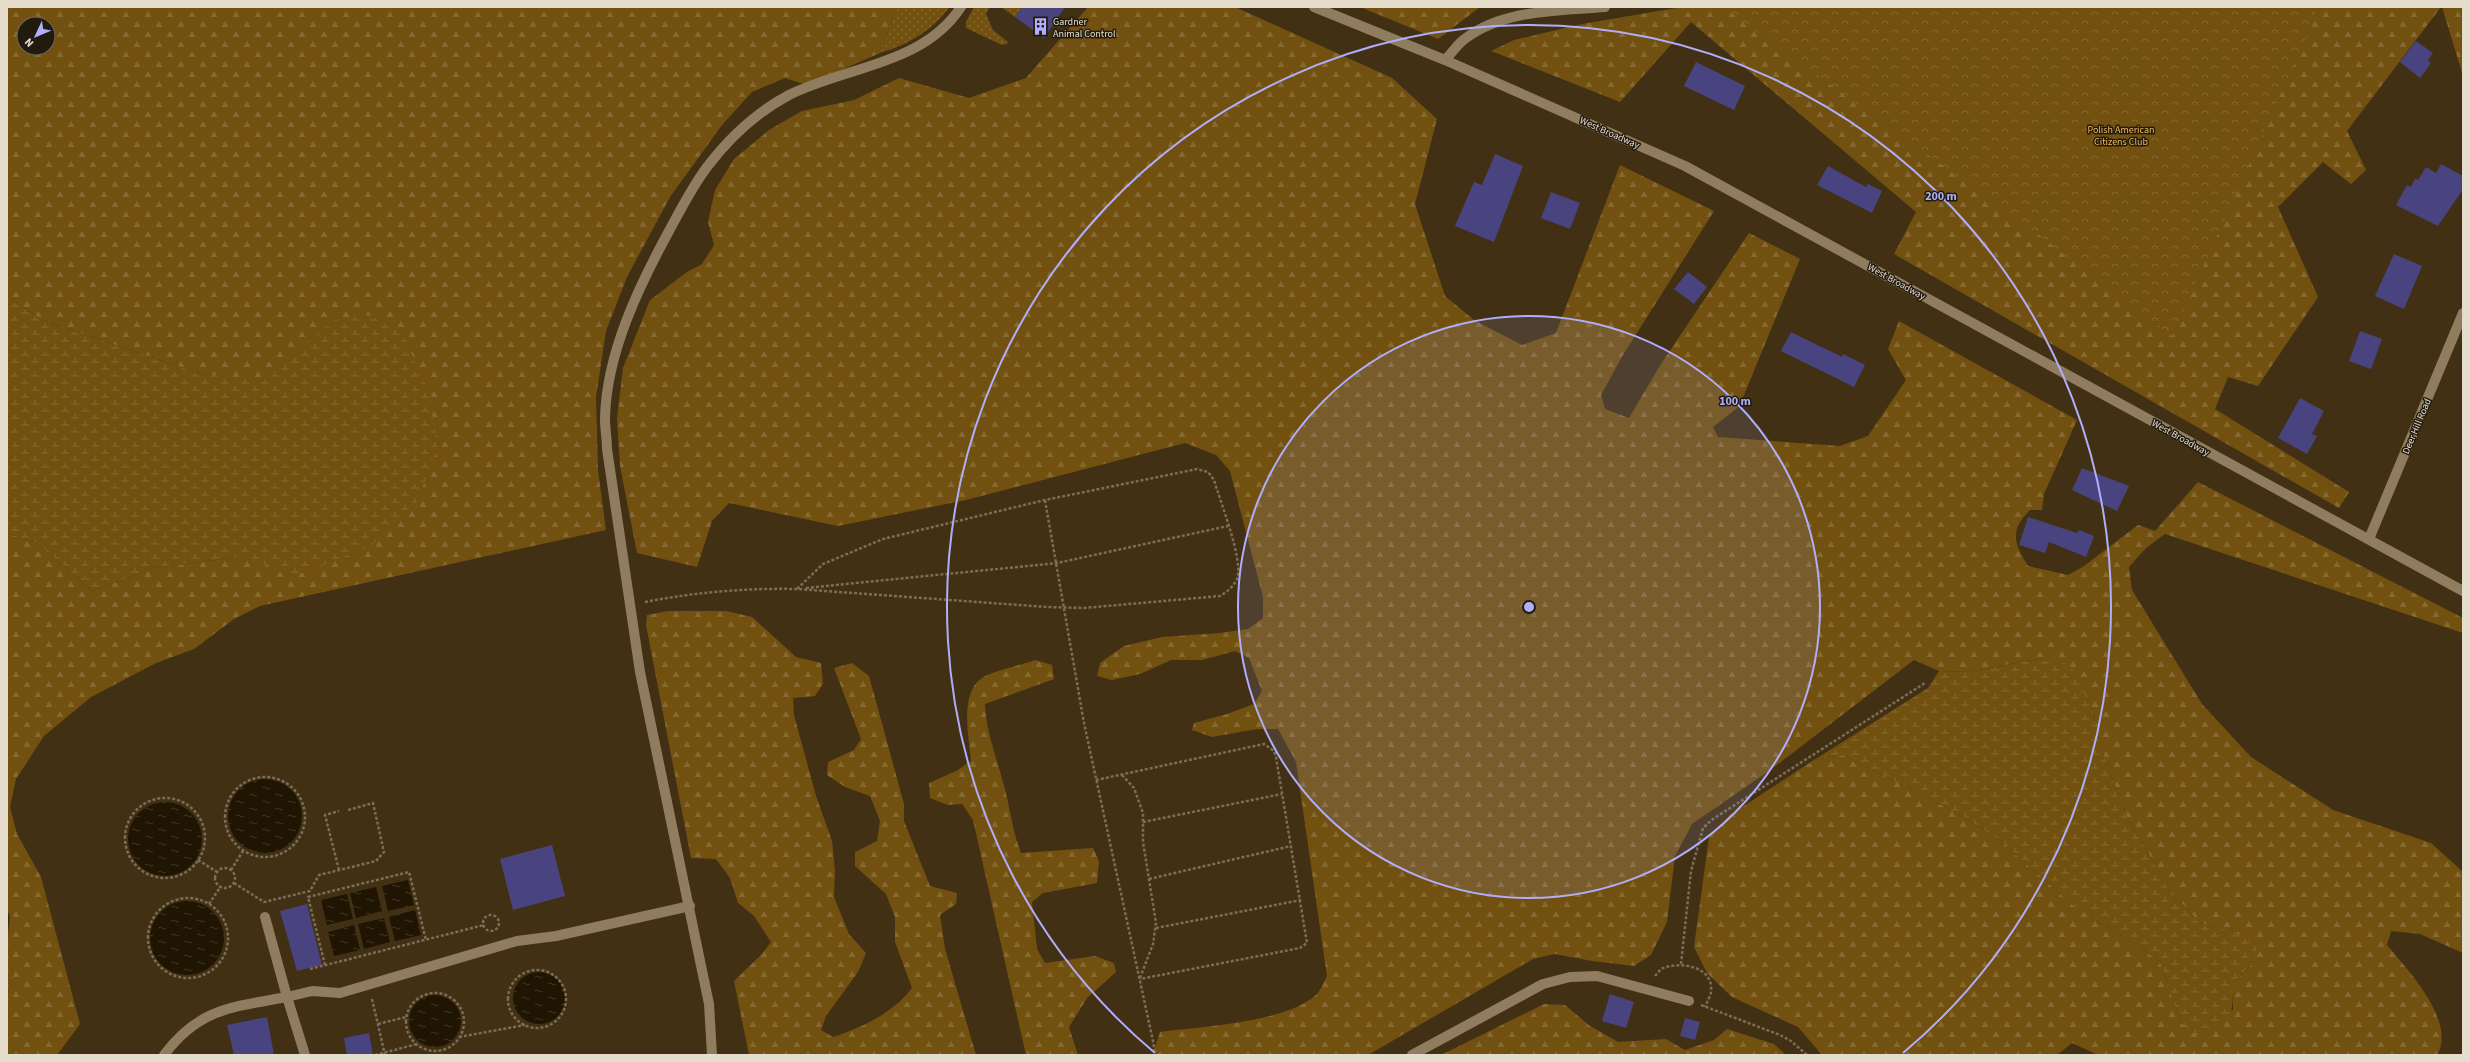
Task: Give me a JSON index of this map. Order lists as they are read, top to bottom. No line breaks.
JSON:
{"streets":{"main road":["West Broadway","Deer Hill Road"]},"crossings":[["West Broadway","Deer Hill Road"]],"parks":["Polish American Citizens Club"],"places":{"building":["Gardner Animal Control"]},"north":"bottom left","rings":["200 m","100 m"]}
